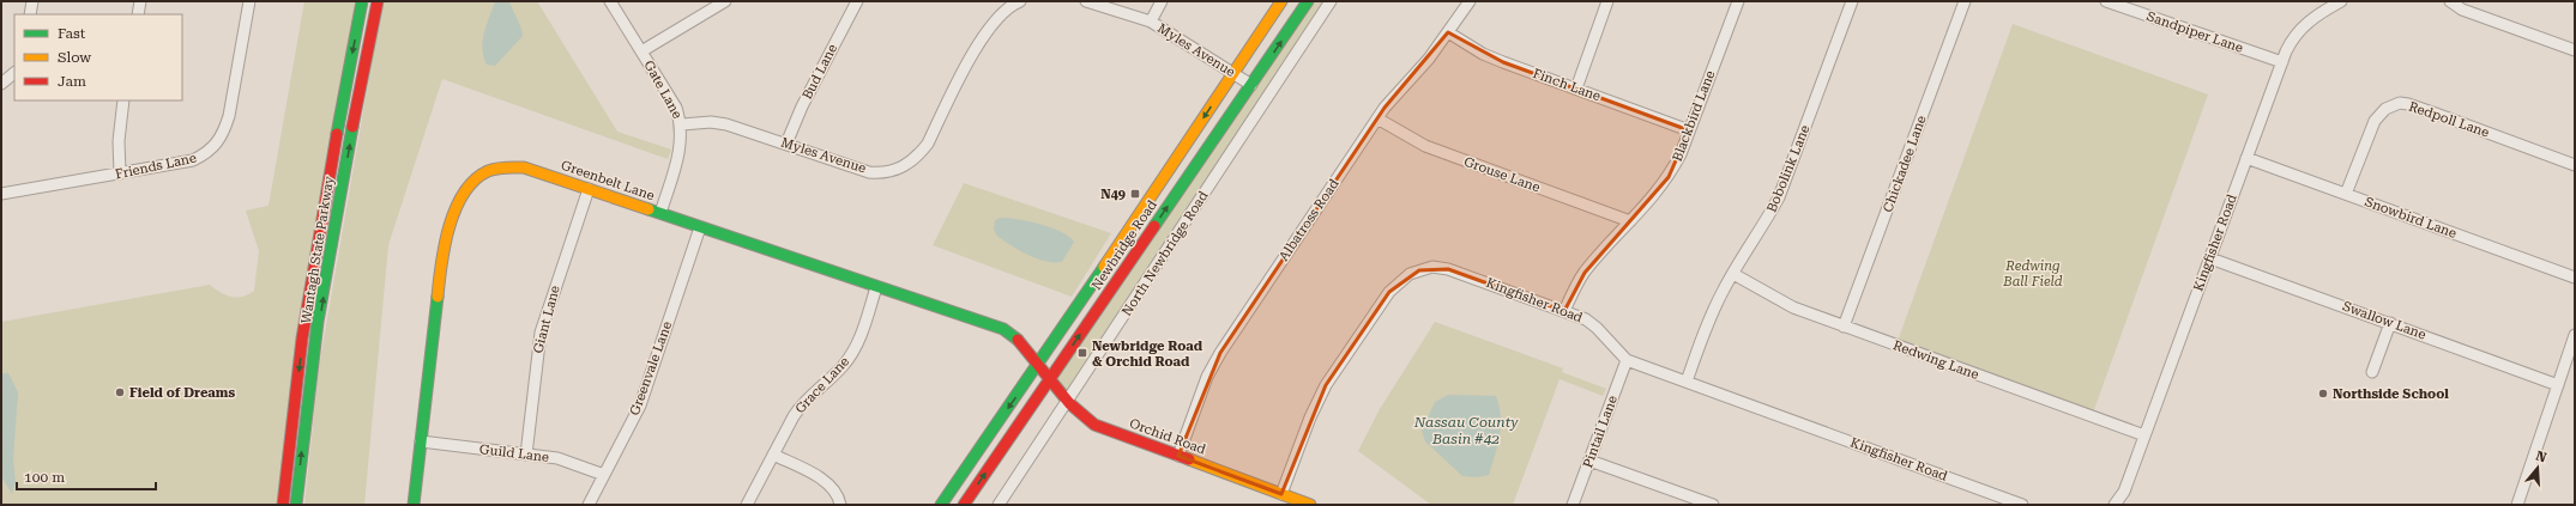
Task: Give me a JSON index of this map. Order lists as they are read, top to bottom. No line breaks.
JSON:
{"streets":{"main road":["Greenbelt Lane","Newbridge Road","Wantagh State Parkway","Orchid Road"],"street":["Sandpiper Lane","Myles Avenue","Bud Lane","Finch Lane","Gate Lane","Blackbird Lane","Redpoll Lane","Chickadee Lane","Friends Lane","Bobolink Lane","Grouse Lane","Snowbird Lane","Albatross Road","Kingfisher Road","North Newbridge Road","Giant Lane","Swallow Lane","Redwing Lane","Greenvale Lane","Grace Lane","Pintail Lane","Guild Lane"]},"crossings":[["Sandpiper Lane","Kingfisher Road"],["Myles Avenue","Bud Lane"],["Myles Avenue","Gate Lane"],["Myles Avenue","Newbridge Road"],["Finch Lane","Blackbird Lane"],["Finch Lane","Albatross Road"],["Gate Lane","Greenbelt Lane"],["Blackbird Lane","Grouse Lane"],["Blackbird Lane","Kingfisher Road"],["Redpoll Lane","Snowbird Lane"],["Chickadee Lane","Redwing Lane"],["Bobolink Lane","Kingfisher Road"],["Bobolink Lane","Redwing Lane"],["Grouse Lane","Albatross Road"],["Greenbelt Lane","Newbridge Road"],["Greenbelt Lane","Giant Lane"],["Greenbelt Lane","Greenvale Lane"],["Greenbelt Lane","Grace Lane"],["Greenbelt Lane","Orchid Road"],["Greenbelt Lane","Guild Lane"],["Snowbird Lane","Kingfisher Road"],["Albatross Road","Orchid Road"],["Kingfisher Road","Swallow Lane"],["Kingfisher Road","Redwing Lane"],["Kingfisher Road","Pintail Lane"],["Kingfisher Road","Orchid Road"],["Newbridge Road","Orchid Road"],["North Newbridge Road","Orchid Road"],["Giant Lane","Guild Lane"],["Greenvale Lane","Guild Lane"]],"water":["Nassau County Basin #42"],"parks":["Redwing Ball Field"],"places":{"transit":["N49","Newbridge Road & Orchid Road"],"other":["Field of Dreams","Northside School"]},"legend":["Fast","Slow","Jam"],"scale_bar":"100 m","north":"top"}
